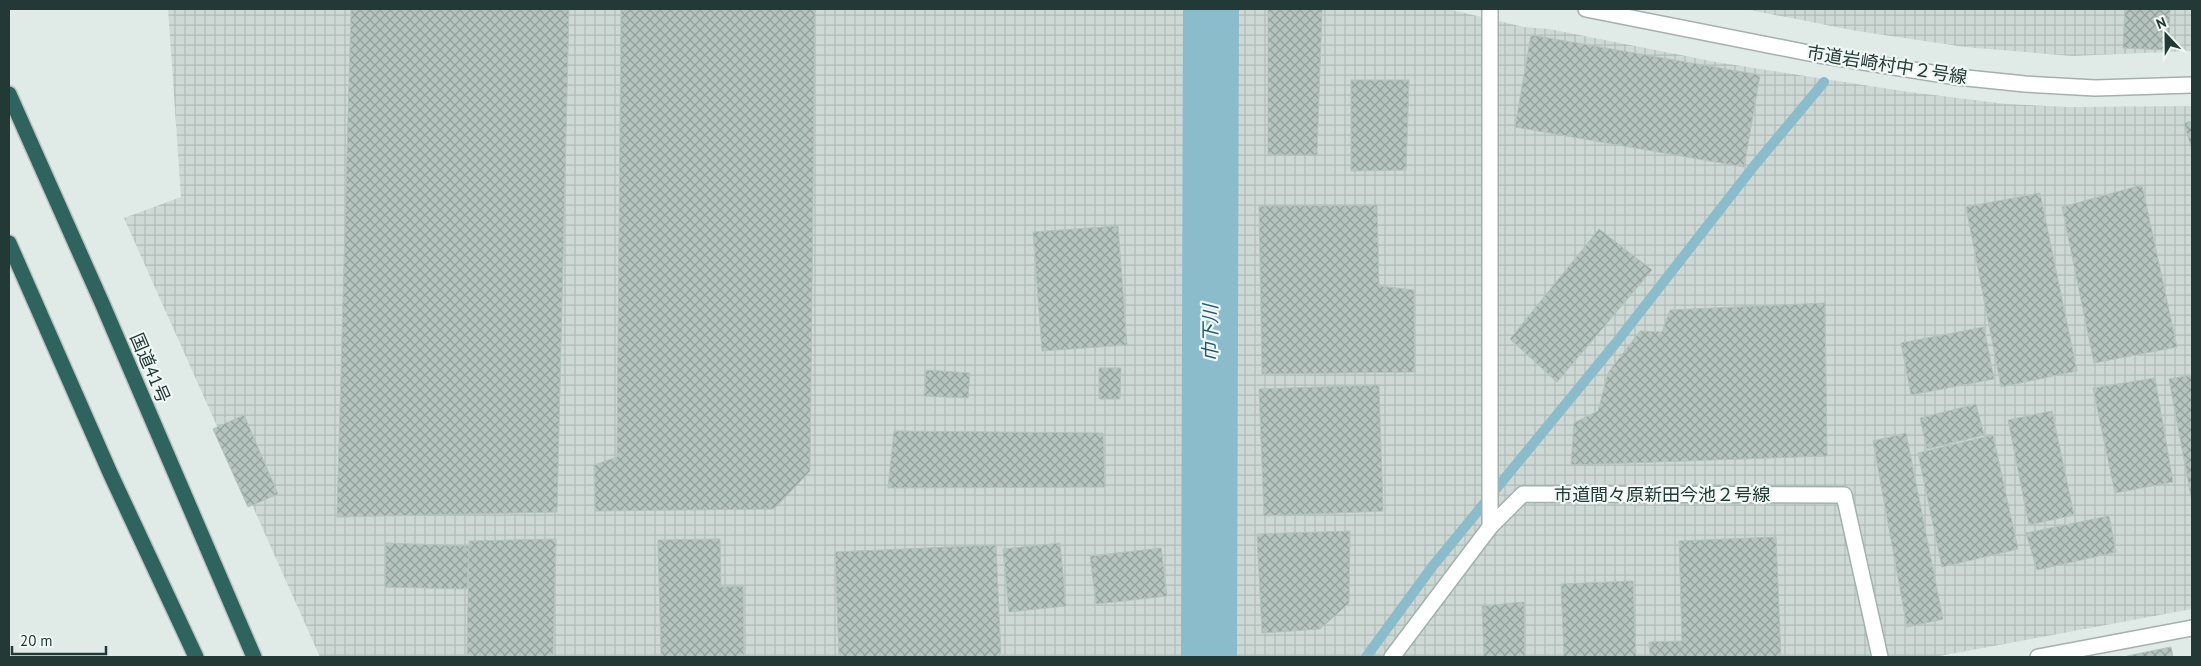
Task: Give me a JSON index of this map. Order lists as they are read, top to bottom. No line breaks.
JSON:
{"streets":{"highway":["国道41号"],"street":["市道岩崎村中２号線","市道間々原新田今池２号線"]},"water":["巾下川"],"scale_bar":"20 m","north":"top"}
